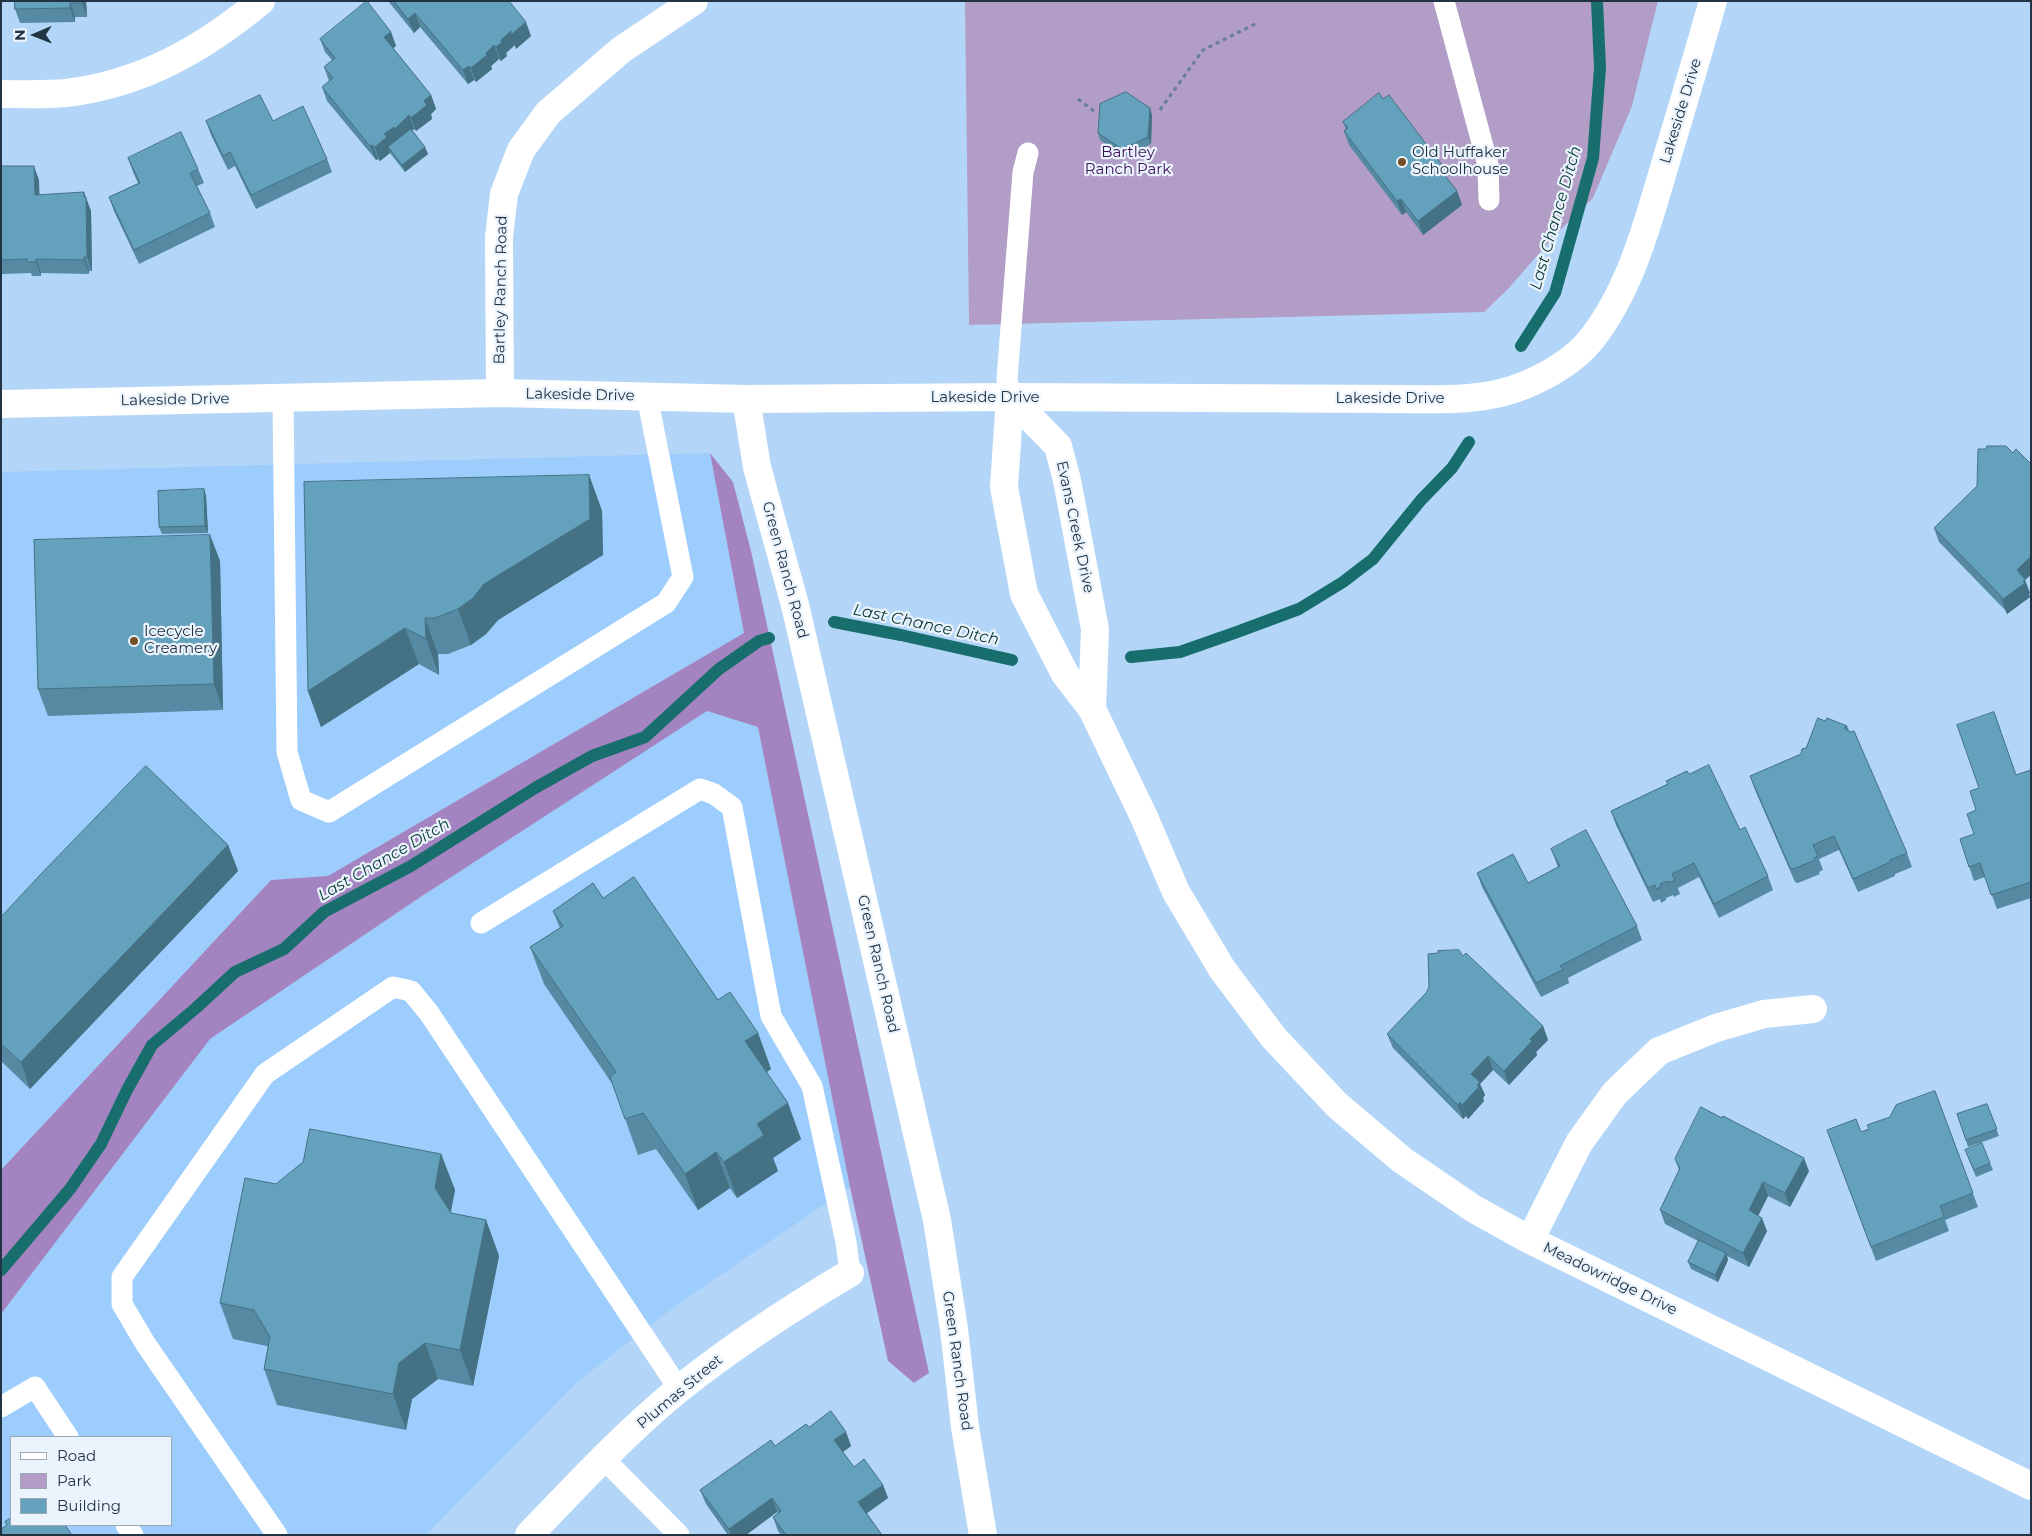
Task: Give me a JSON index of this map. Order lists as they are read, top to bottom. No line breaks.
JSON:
{"streets":{"street":["Lakeside Drive","Bartley Ranch Road","Evans Creek Drive","Green Ranch Road","Meadowridge Drive","Plumas Street"]},"crossings":[["Lakeside Drive","Bartley Ranch Road"],["Lakeside Drive","Evans Creek Drive"],["Lakeside Drive","Green Ranch Road"],["Evans Creek Drive","Meadowridge Drive"]],"water":["Last Chance Ditch"],"parks":["Bartley Ranch Park"],"places":["Old Huffaker Schoolhouse","Icecycle Creamery"],"legend":["Road","Park","Building"],"north":"left"}
